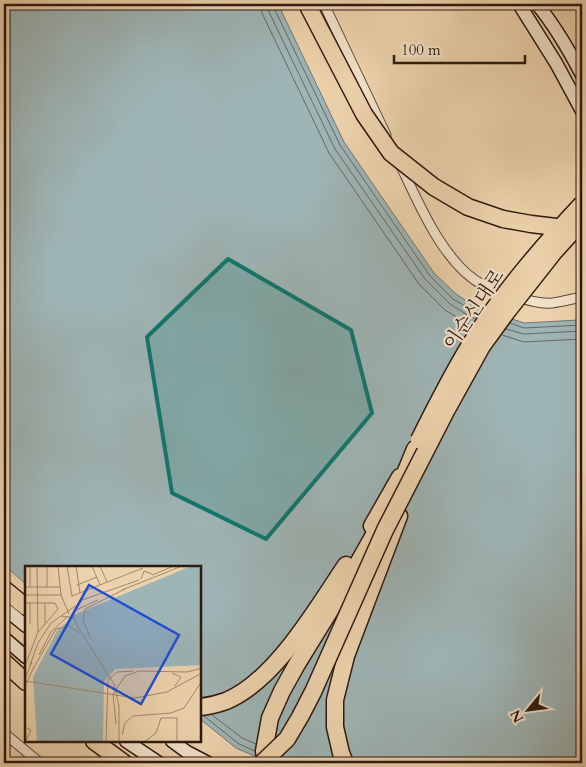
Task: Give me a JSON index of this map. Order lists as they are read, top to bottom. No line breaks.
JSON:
{"streets":{"highway":["이순신대로"]},"scale_bar":"100 m","north":"bottom left"}
